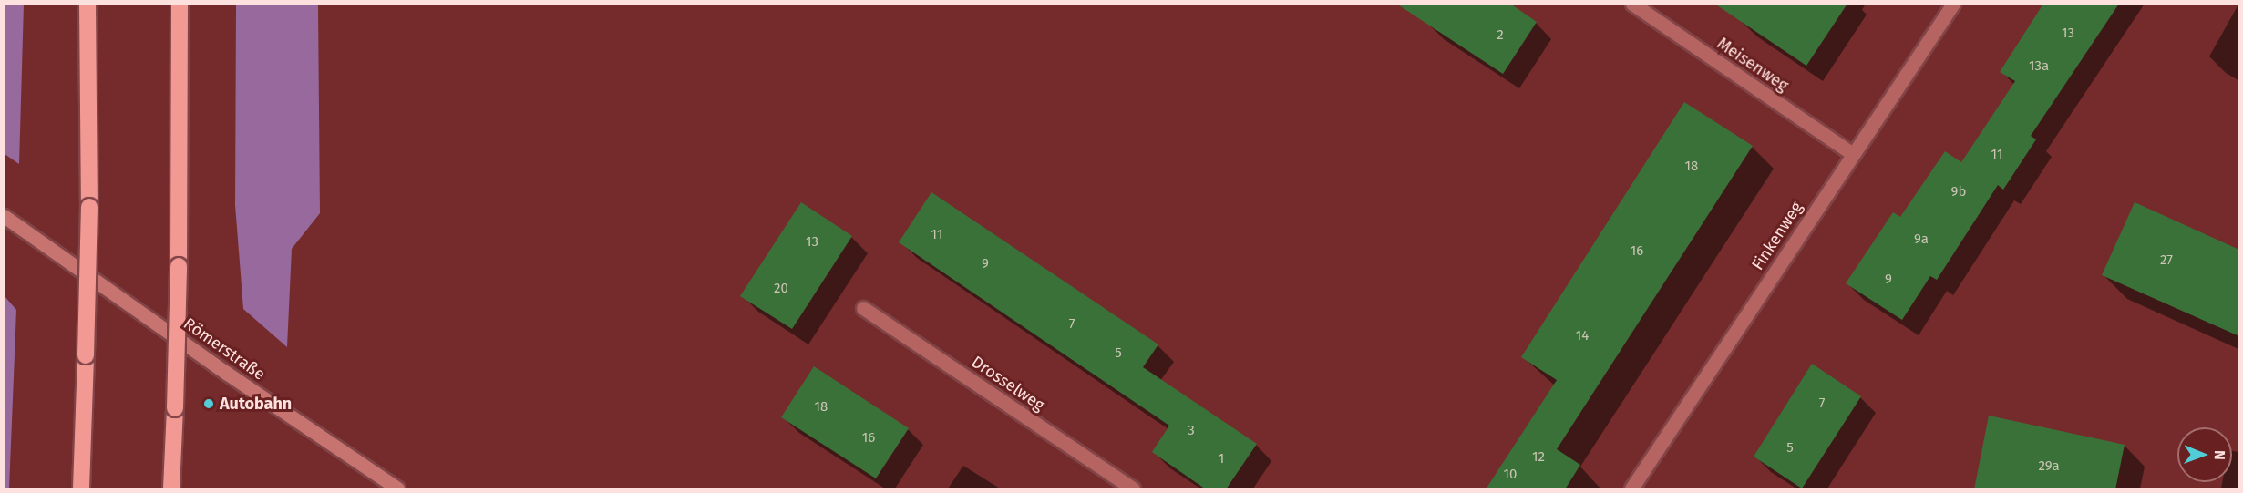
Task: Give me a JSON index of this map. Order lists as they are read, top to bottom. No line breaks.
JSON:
{"streets":{"street":["Meisenweg","Finkenweg","Römerstraße","Drosselweg"]},"crossings":[["Meisenweg","Finkenweg"]],"places":["Autobahn"],"house_numbers":["13","2","13a","11","18","9b","11","9a","13","16","27","9","9","20","7","14","5","7","18","3","16","5","12","1","29a","10"],"north":"right"}
